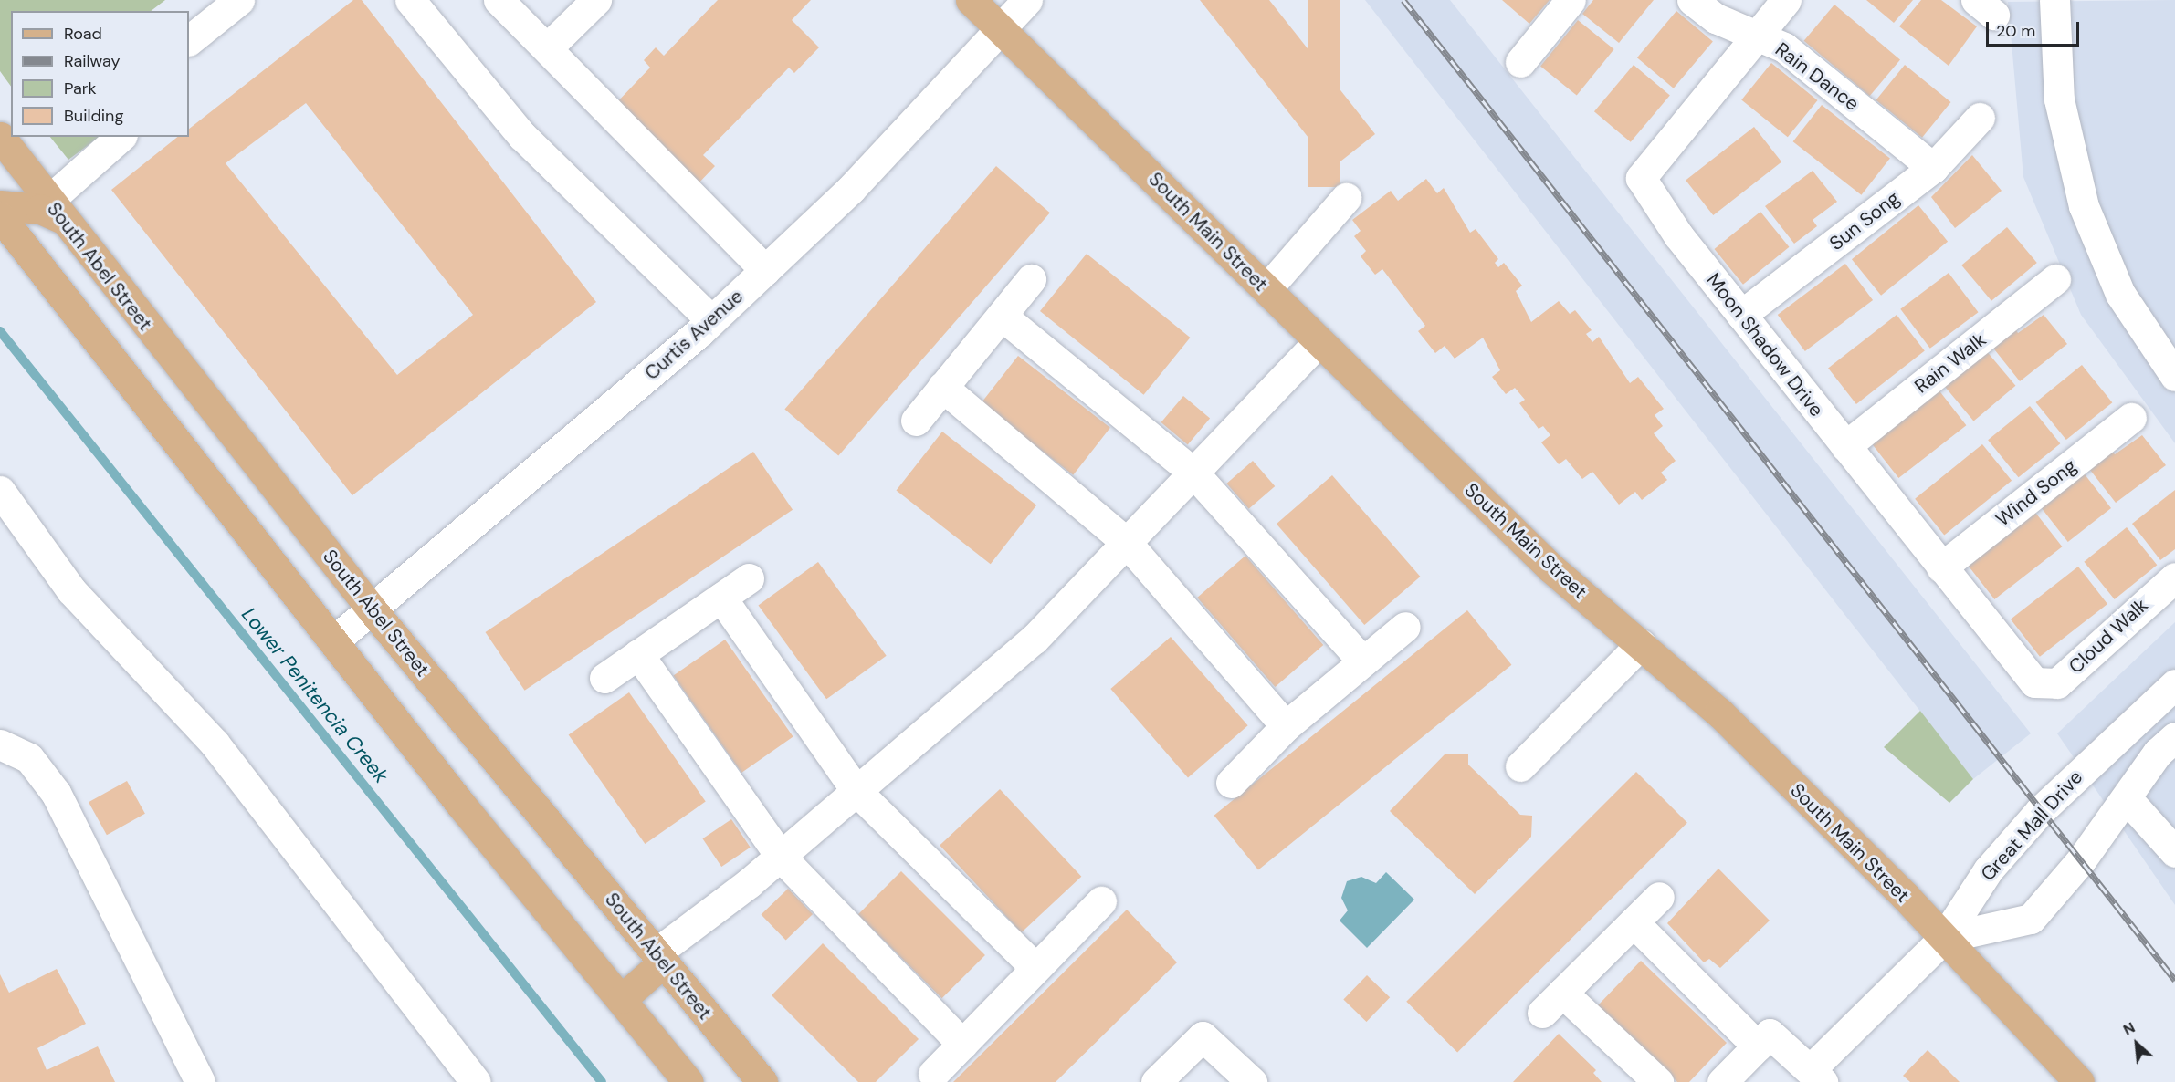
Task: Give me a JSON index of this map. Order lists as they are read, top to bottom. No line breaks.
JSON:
{"streets":{"main road":["South Main Street","South Abel Street"],"street":["Rain Dance","Sun Song","Curtis Avenue","Moon Shadow Drive","Rain Walk","Wind Song","Cloud Walk","Great Mall Drive"]},"crossings":[["Rain Dance","Sun Song"],["Rain Dance","Moon Shadow Drive"],["Sun Song","Moon Shadow Drive"],["South Main Street","Curtis Avenue"],["South Main Street","Great Mall Drive"],["South Abel Street","Curtis Avenue"],["Moon Shadow Drive","Rain Walk"],["Moon Shadow Drive","Wind Song"],["Moon Shadow Drive","Cloud Walk"]],"water":["Lower Penitencia Creek"],"legend":["Road","Railway","Park","Building"],"scale_bar":"20 m","north":"top left"}
